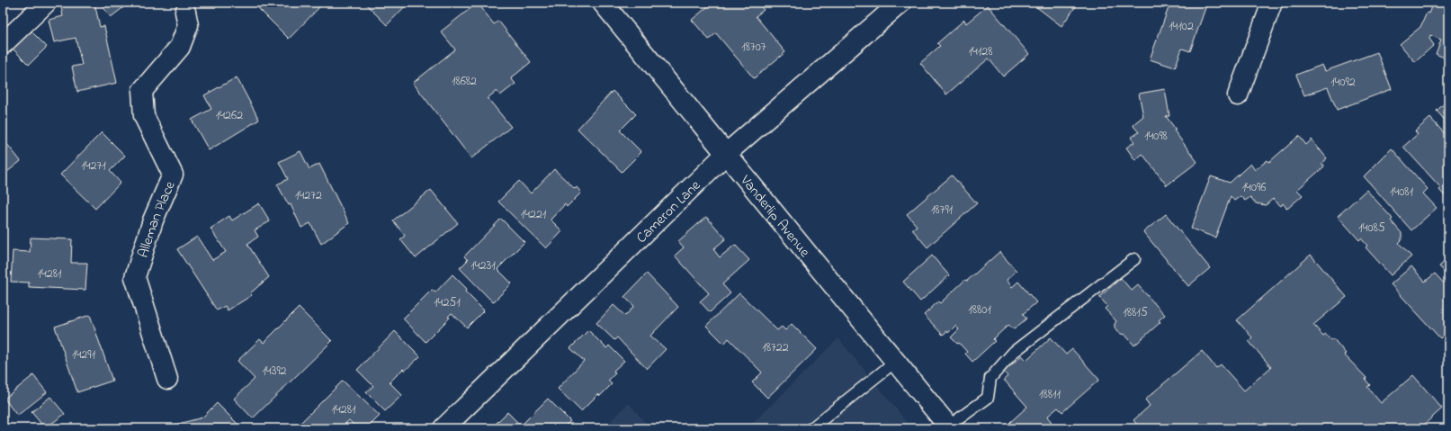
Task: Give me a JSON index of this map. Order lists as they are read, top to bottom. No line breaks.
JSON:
{"streets":{"street":["Cameron Lane","Vanderlip Avenue","Alleman Place"]},"crossings":[["Cameron Lane","Vanderlip Avenue"]],"house_numbers":["14102","18707","14128","18682","14092","14262","14098","14271","14096","14081","14272","18791","14221","14085","14231","14281","14251","18801","18815","18722","14291","14392","18811","14281"]}
